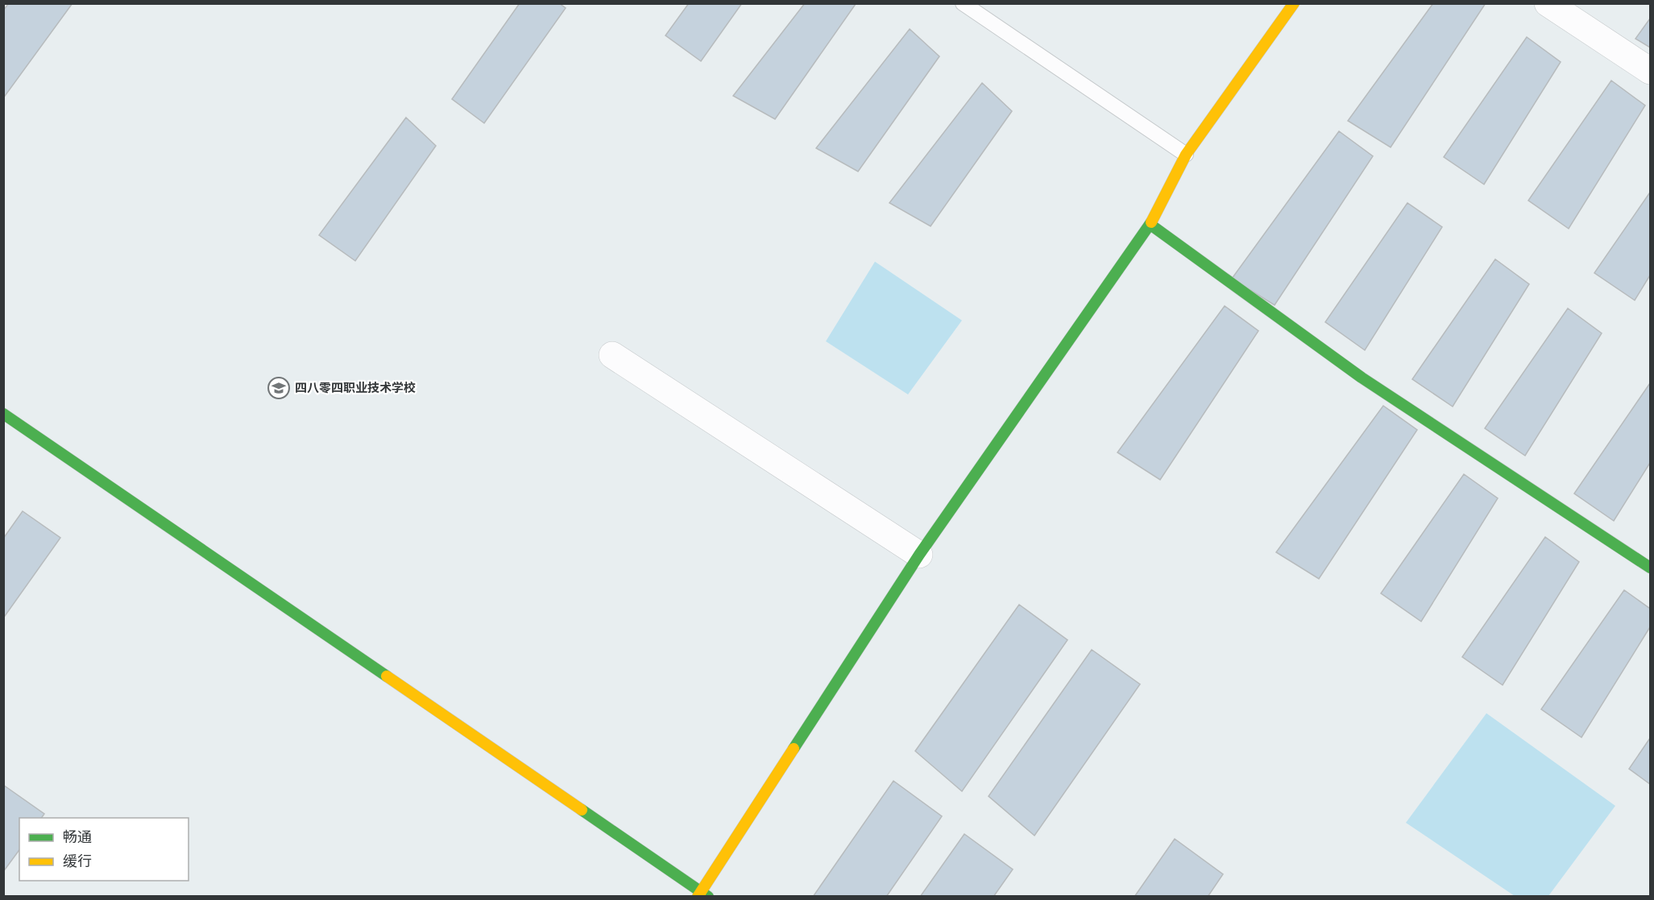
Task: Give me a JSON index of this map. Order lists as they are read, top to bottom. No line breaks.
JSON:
{"places":{"school or university":["四八零四职业技术学校"]},"legend":["畅通","缓行"]}
